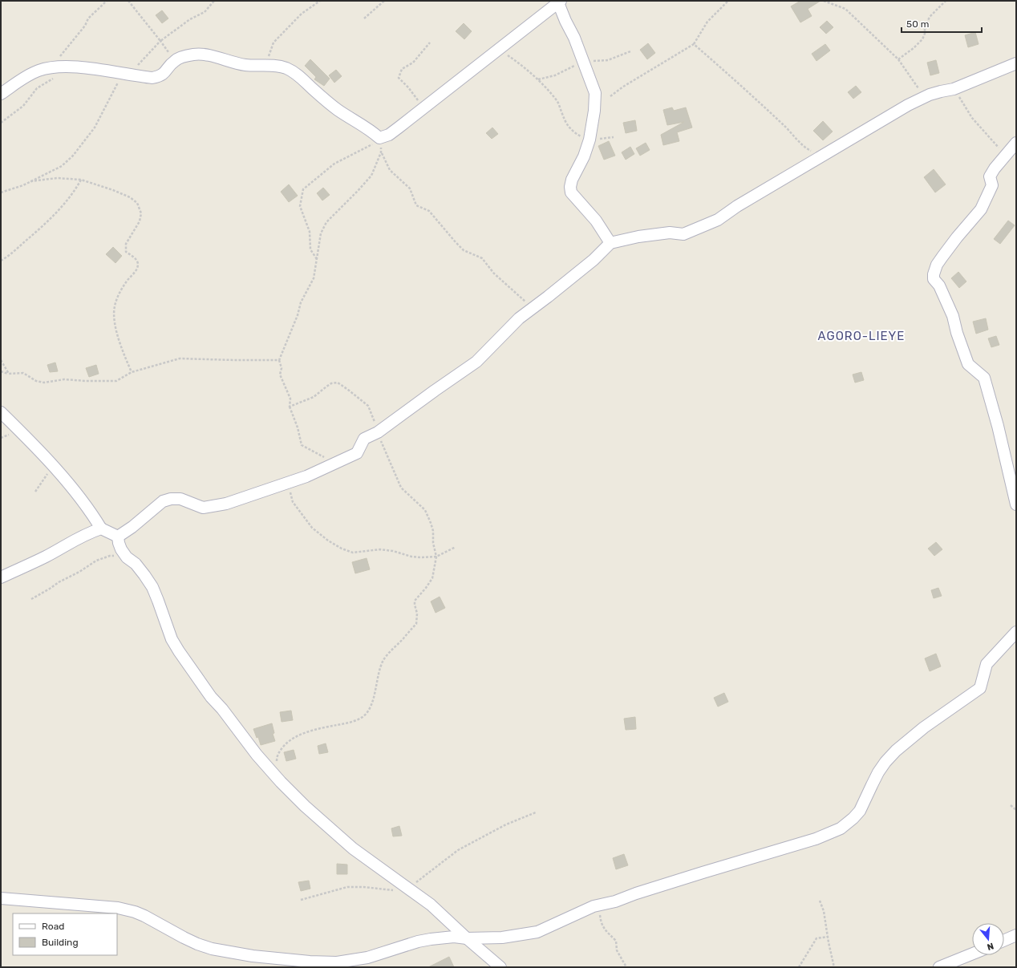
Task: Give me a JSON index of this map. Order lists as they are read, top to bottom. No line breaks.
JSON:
{"districts":["AGORO-LIEYE"],"legend":["Road","Building"],"scale_bar":"50 m","north":"bottom"}
